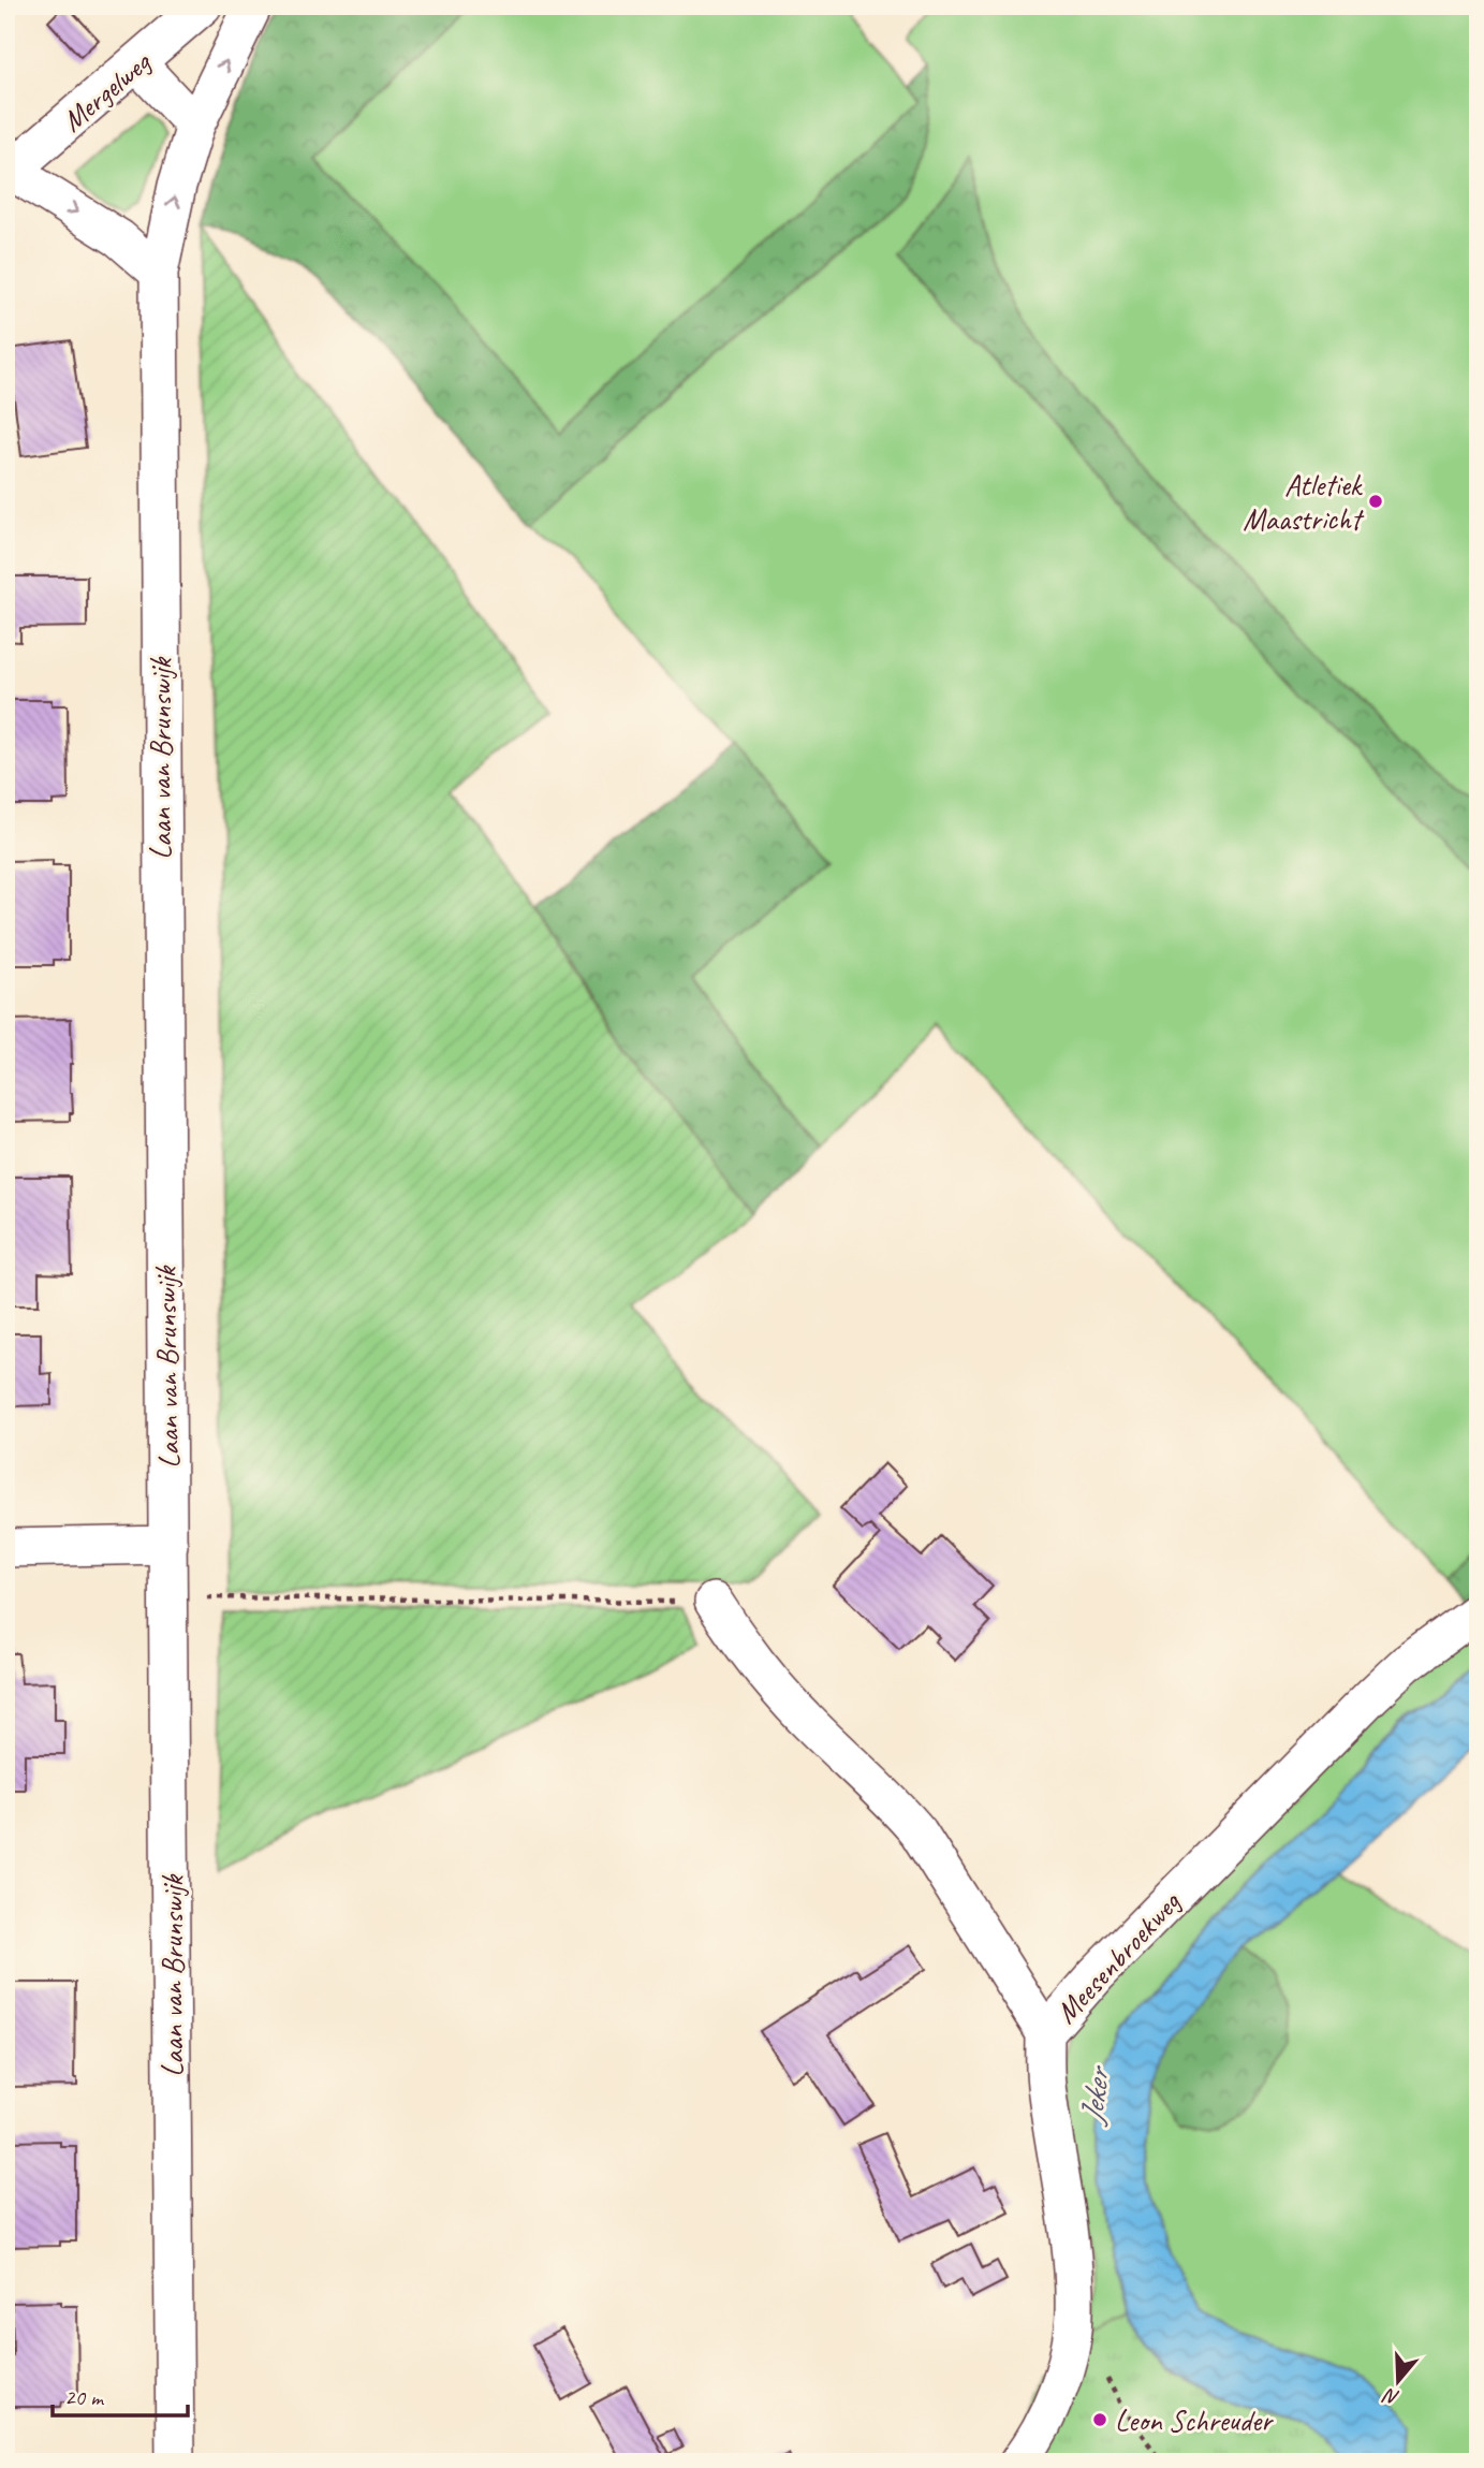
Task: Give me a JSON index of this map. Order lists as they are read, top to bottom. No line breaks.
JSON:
{"streets":{"street":["Mergelweg","Laan van Brunswijk","Meesenbroekweg"]},"water":["Jeker"],"places":["Atletiek Maastricht","Leon Schreuder"],"scale_bar":"20 m","north":"bottom"}
